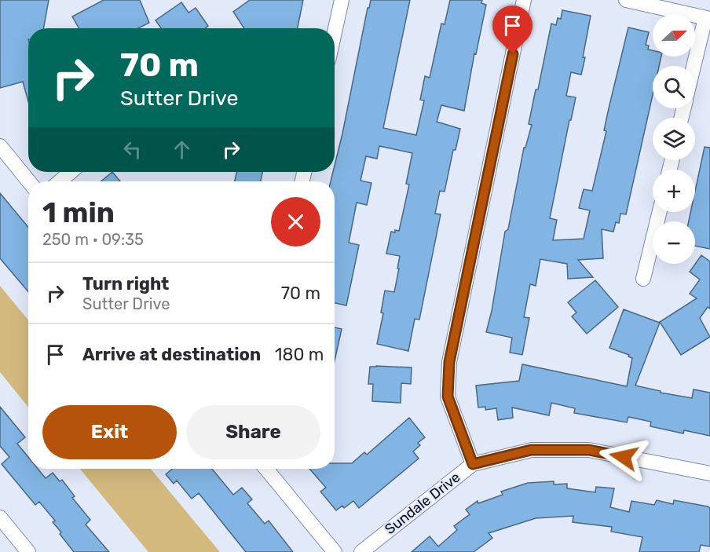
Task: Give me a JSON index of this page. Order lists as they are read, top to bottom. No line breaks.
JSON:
{"streets":{"street":["Sundale Drive"]},"north":"right","page":{"map_buttons":["+","−"],"turn":["70 m","Sutter Drive"],"heading":["1 min","250 m · 09:35"],"list":[{"name":"Turn right","note":"Sutter Drive","value":"70 m"},{"name":"Arrive at destination","value":"180 m"}],"buttons":["Exit","Share"]}}
